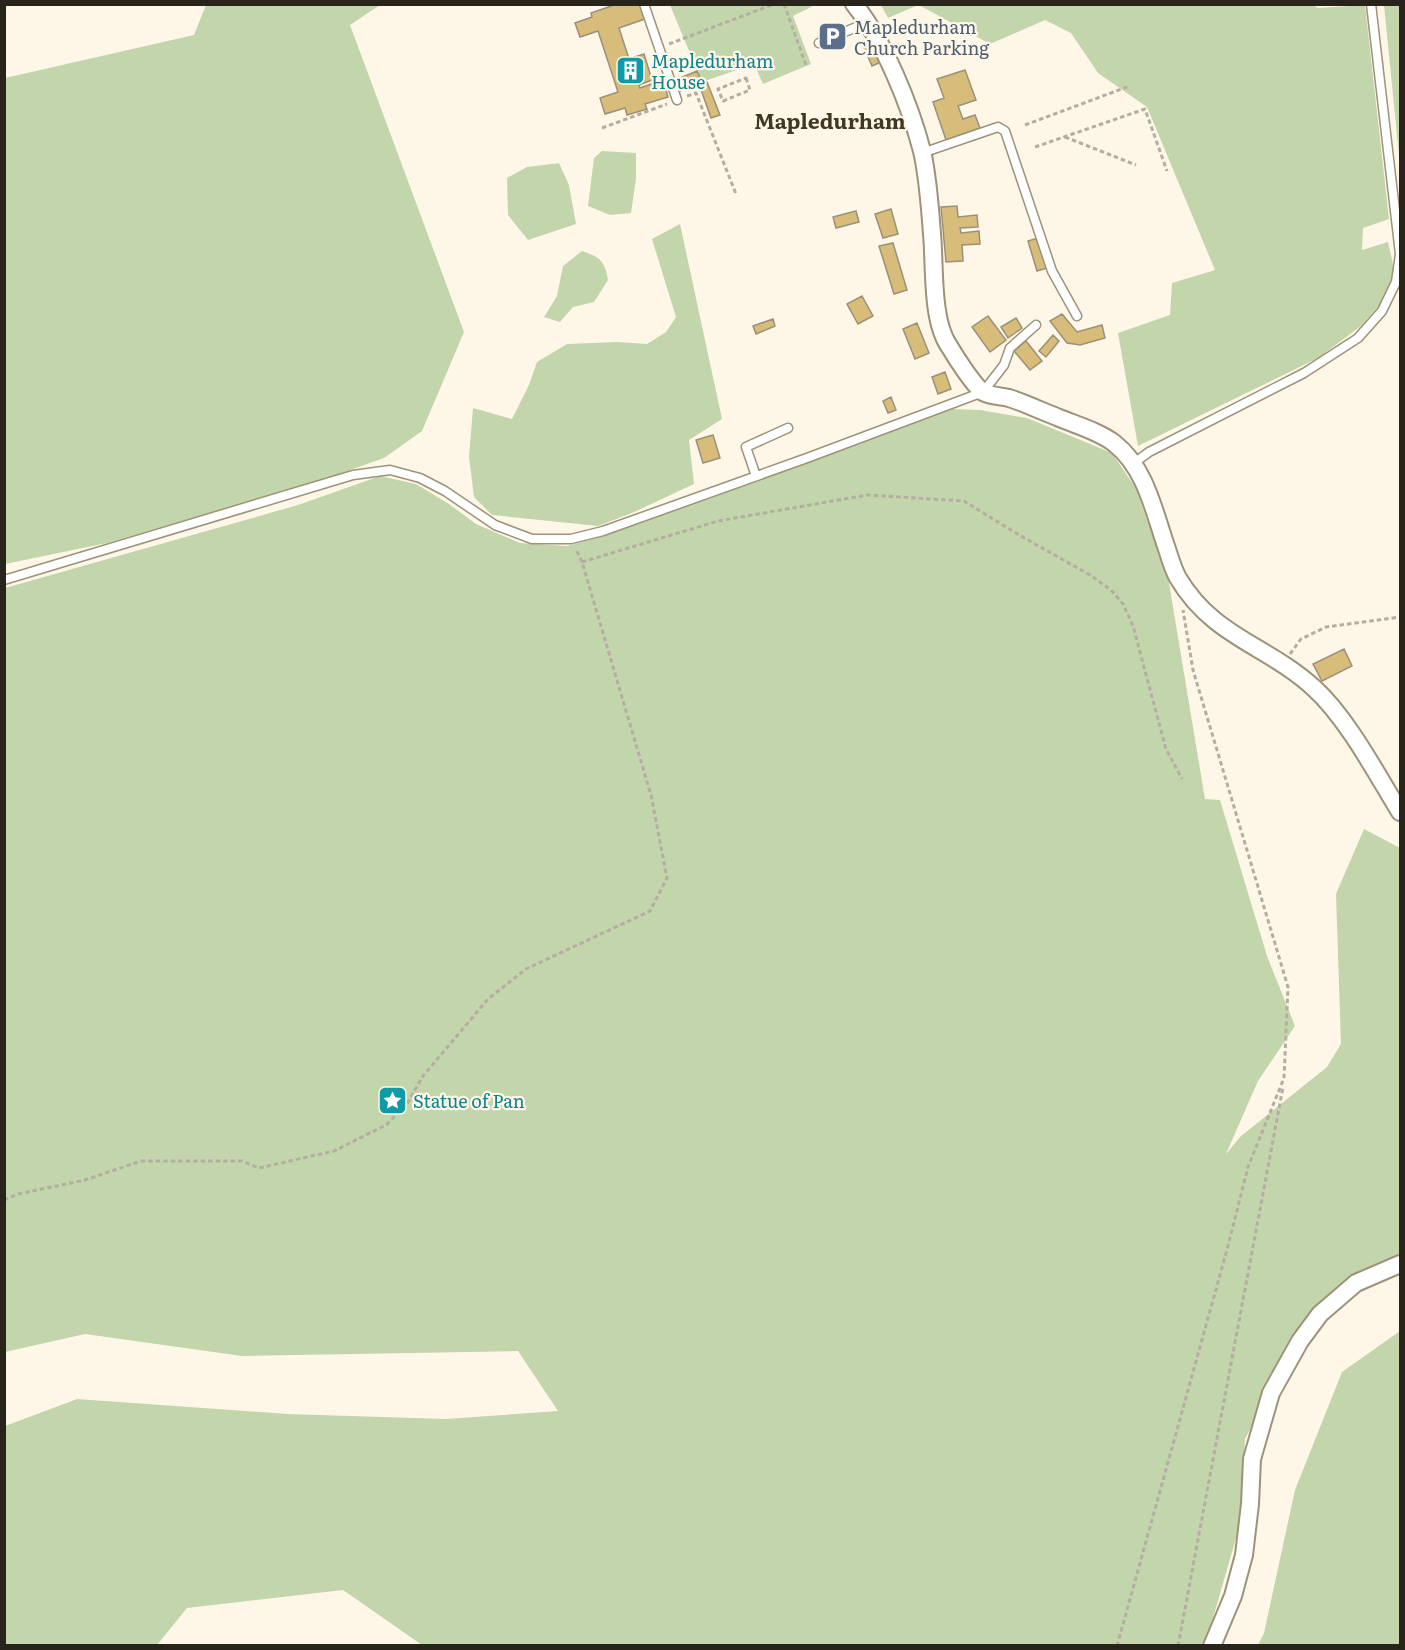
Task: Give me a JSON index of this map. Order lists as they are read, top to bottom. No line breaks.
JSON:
{"districts":["Mapledurham"],"places":{"parking":["Mapledurham Church Parking"],"building":["Mapledurham House"],"place":["Statue of Pan"]}}
